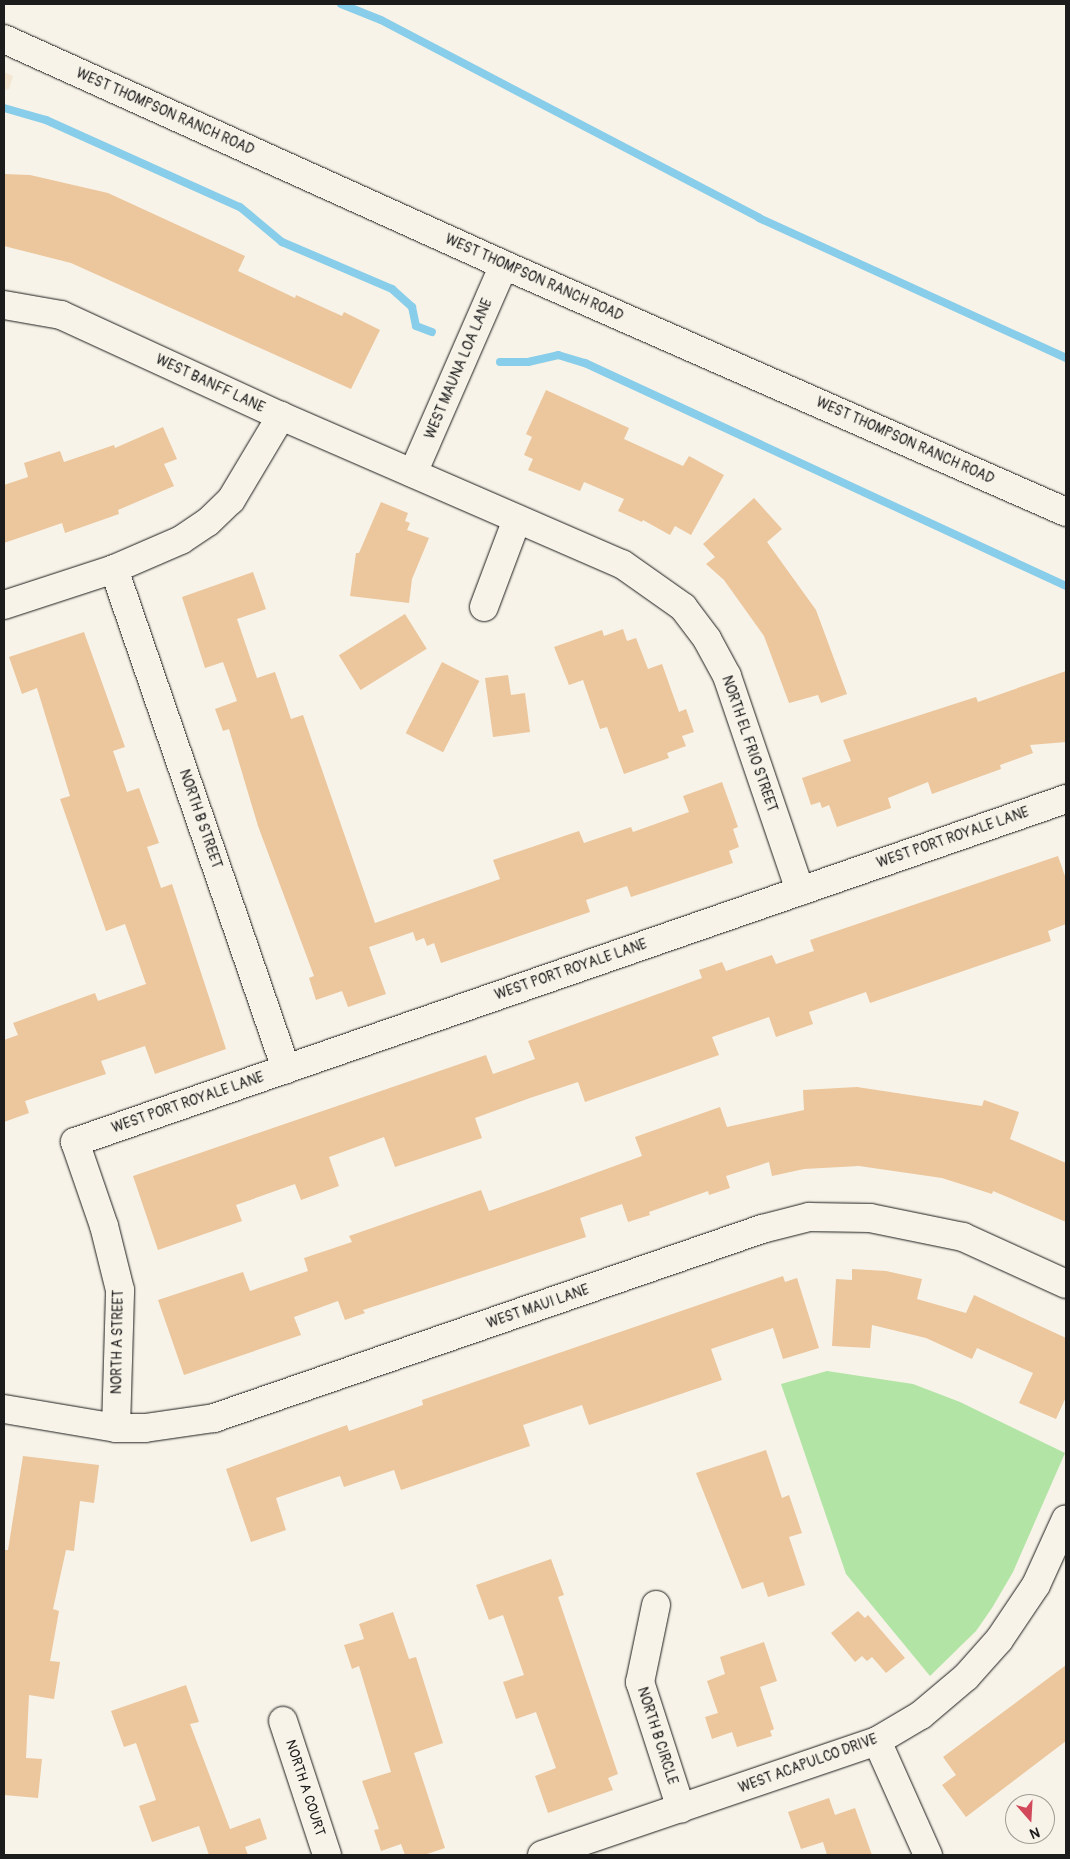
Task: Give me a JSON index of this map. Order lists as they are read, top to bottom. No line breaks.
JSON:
{"streets":{"street":["WEST THOMPSON RANCH ROAD","WEST MAUNA LOA LANE","WEST BANFF LANE","NORTH EL FRIO STREET","NORTH B STREET","WEST PORT ROYALE LANE","WEST MAUI LANE","NORTH A STREET","NORTH B CIRCLE","WEST ACAPULCO DRIVE","NORTH A COURT"]},"crossings":[["WEST THOMPSON RANCH ROAD","WEST MAUNA LOA LANE"],["WEST MAUNA LOA LANE","WEST BANFF LANE"],["WEST MAUNA LOA LANE","NORTH EL FRIO STREET"],["WEST BANFF LANE","NORTH EL FRIO STREET"],["NORTH EL FRIO STREET","WEST PORT ROYALE LANE"],["NORTH B STREET","WEST PORT ROYALE LANE"],["WEST PORT ROYALE LANE","NORTH A STREET"],["WEST MAUI LANE","NORTH A STREET"],["NORTH B CIRCLE","WEST ACAPULCO DRIVE"]],"north":"bottom"}
